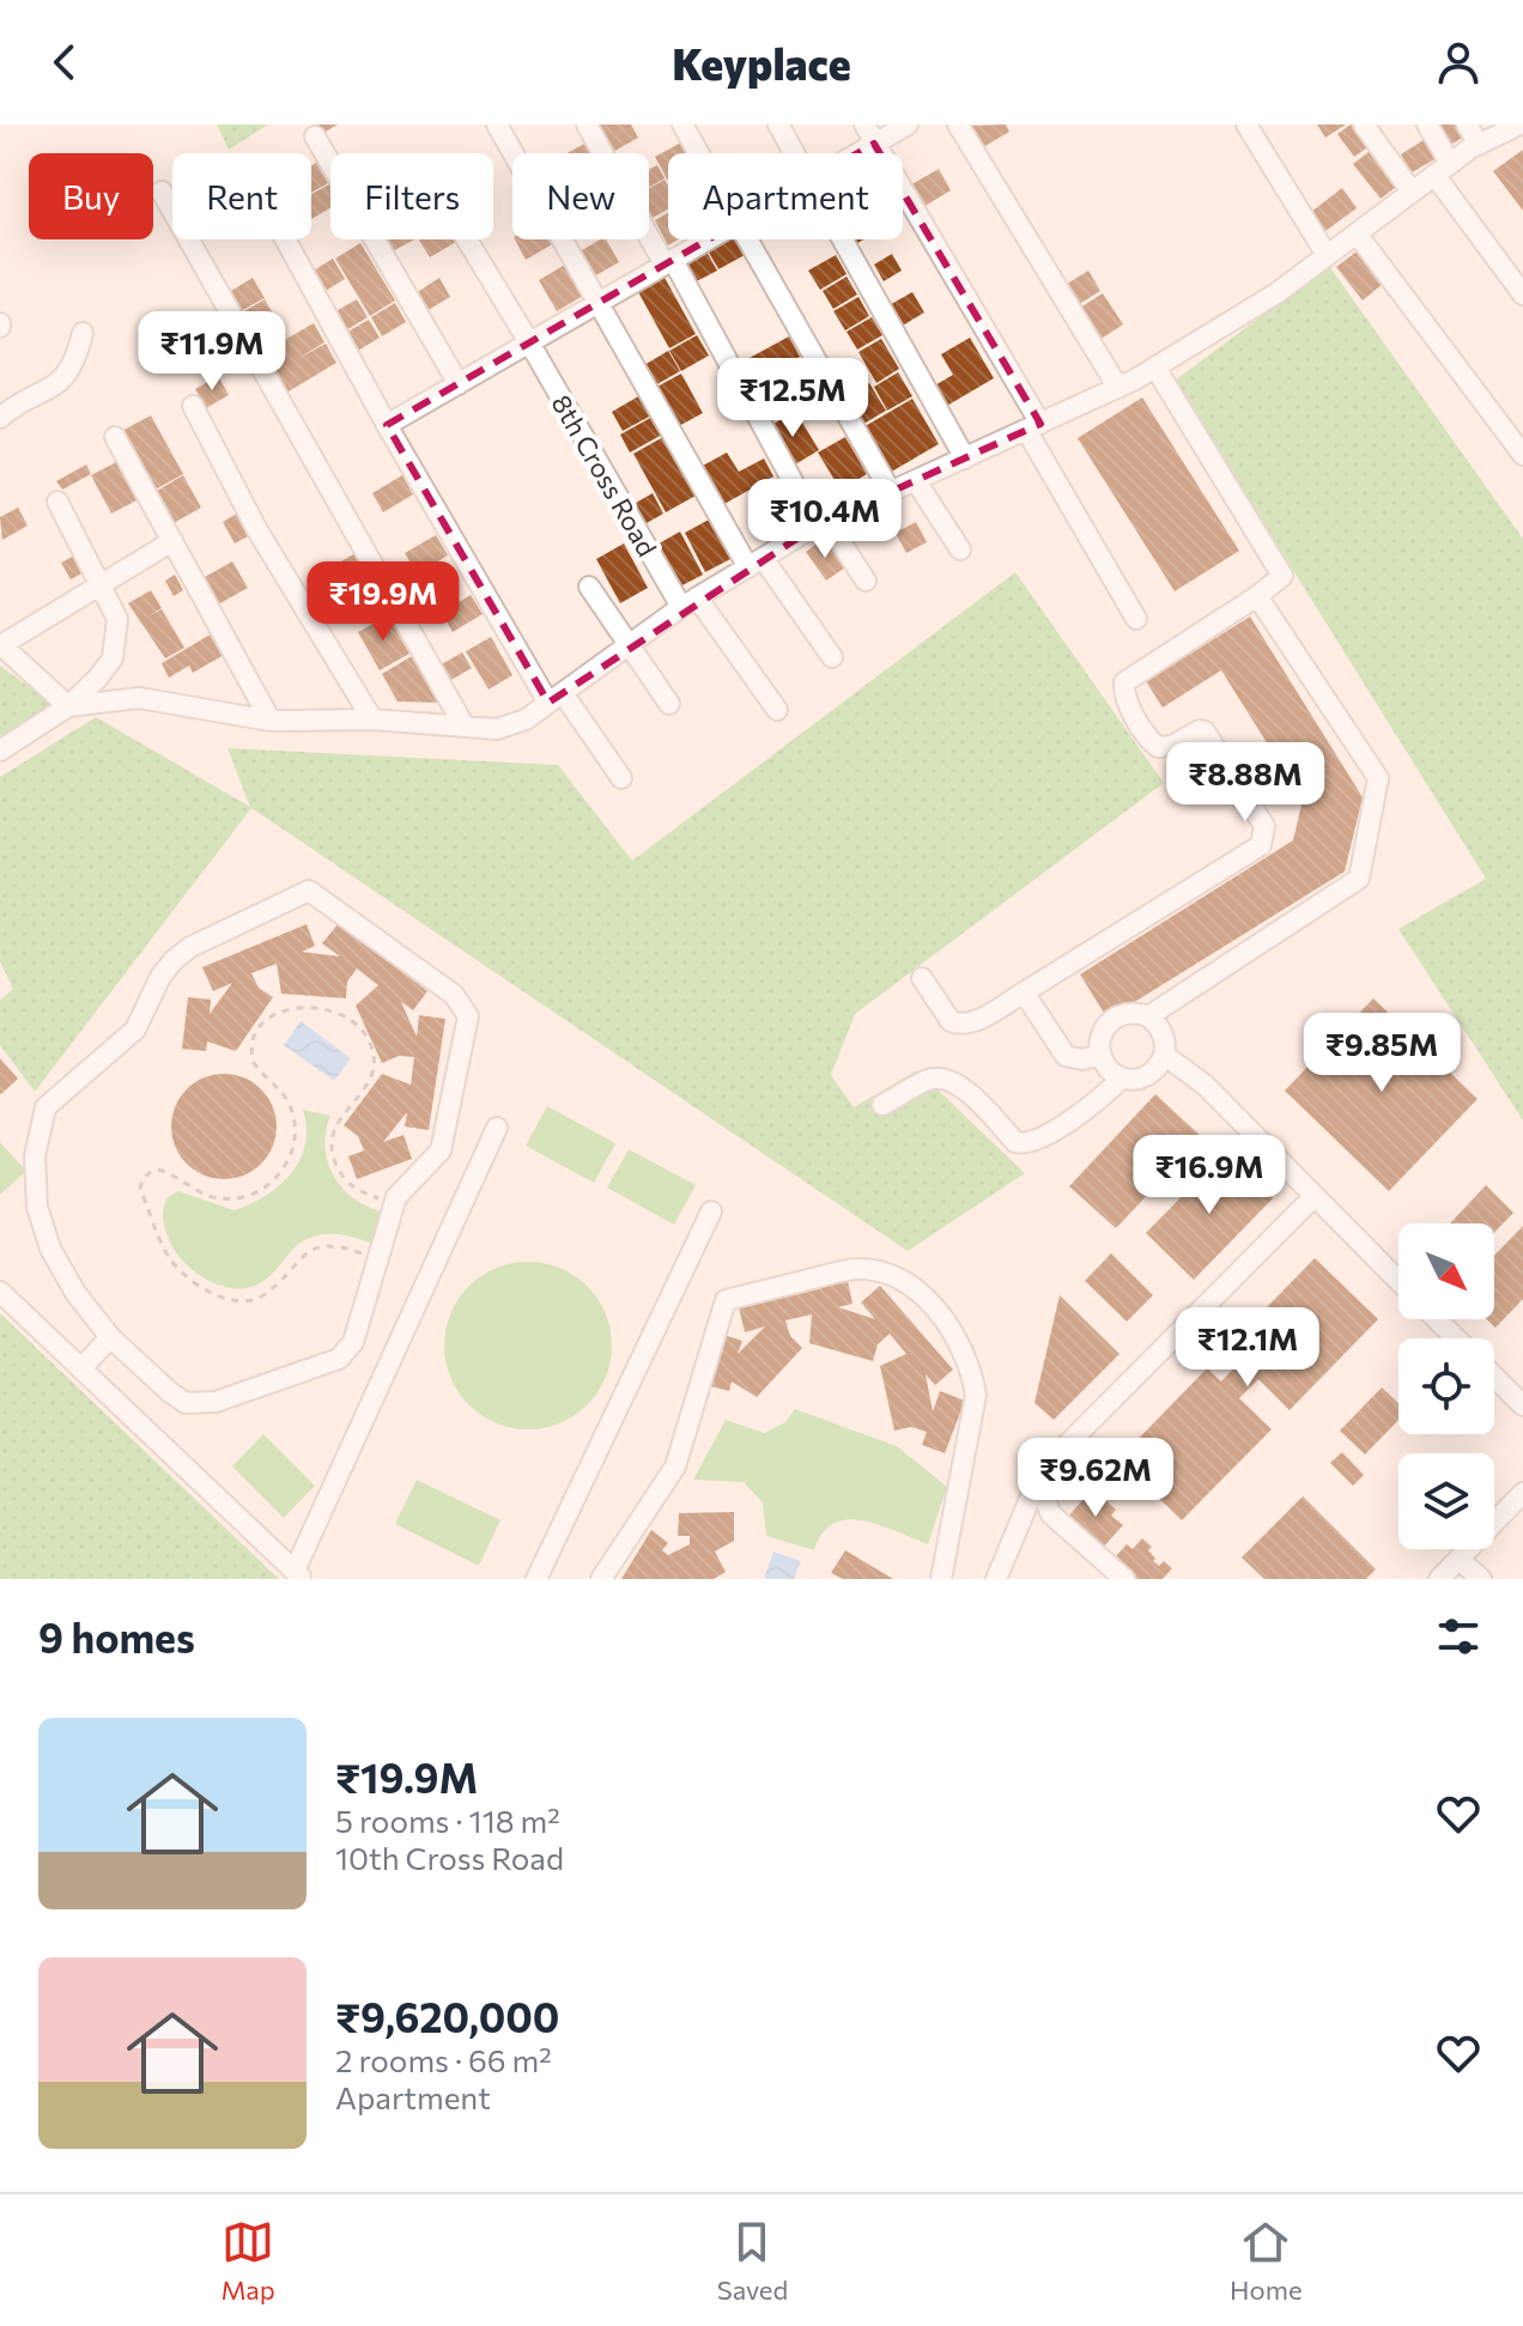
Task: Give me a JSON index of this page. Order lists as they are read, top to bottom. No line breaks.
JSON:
{"streets":{"street":["8th Cross Road"]},"north":"bottom right","page":{"header":"Keyplace","chip":["Buy","Rent","Filters","New","Apartment"],"price":["₹11.9M","₹12.5M","₹10.4M","₹19.9M","₹8.88M","₹9.85M","₹16.9M","₹12.1M","₹9.62M"],"heading":"9 homes","list":[{"name":"₹19.9M","note":"5 rooms · 118 m² · 10th Cross Road"},{"name":"₹9,620,000","note":"2 rooms · 66 m² · Apartment"}],"tabs":["Map","Saved","Home"]}}
